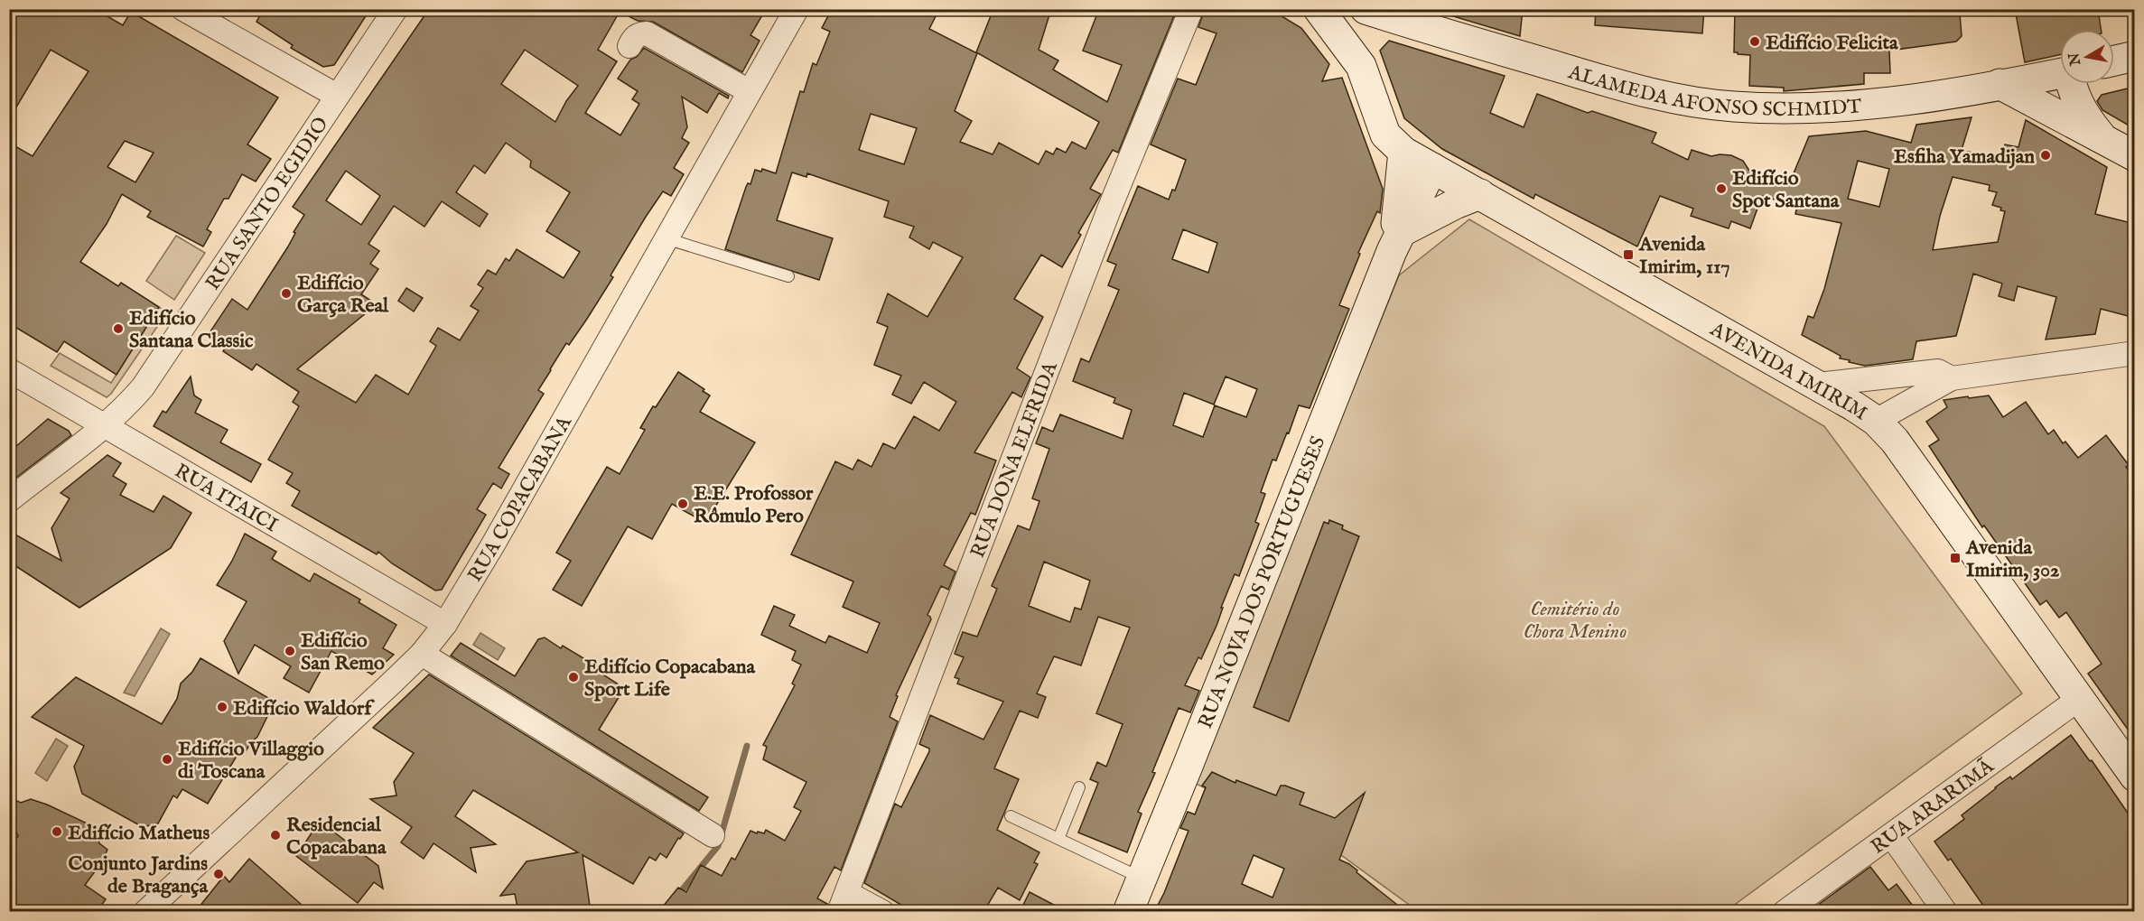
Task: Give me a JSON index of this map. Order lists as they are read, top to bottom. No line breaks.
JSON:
{"streets":{"main road":["ALAMEDA AFONSO SCHMIDT","AVENIDA IMIRIM","RUA NOVA DOS PORTUGUESES"],"street":["RUA SANTO EGIDIO","RUA DONA ELFRIDA","RUA ITAICI","RUA COPACABANA","RUA ARARIMÃ"]},"crossings":[["ALAMEDA AFONSO SCHMIDT","AVENIDA IMIRIM"],["RUA SANTO EGIDIO","RUA ITAICI"],["AVENIDA IMIRIM","RUA NOVA DOS PORTUGUESES"],["AVENIDA IMIRIM","RUA ARARIMÃ"],["RUA ITAICI","RUA COPACABANA"]],"parks":["Cemitério do Chora Menino"],"places":{"other":["Edifício Felicita","Esfiha Yamadijan","Edifício Spot Santana","Edifício Garça Real","Edifício Santana Classic","E.E. Profossor Rômulo Pero","Edifício San Remo","Edifício Copacabana Sport Life","Edifício Waldorf","Edifício Villaggio di Toscana","Edifício Matheus","Residencial Copacabana","Conjunto Jardins de Bragança"],"transit":["Avenida Imirim, 117","Avenida Imirim, 302"]},"north":"left"}
